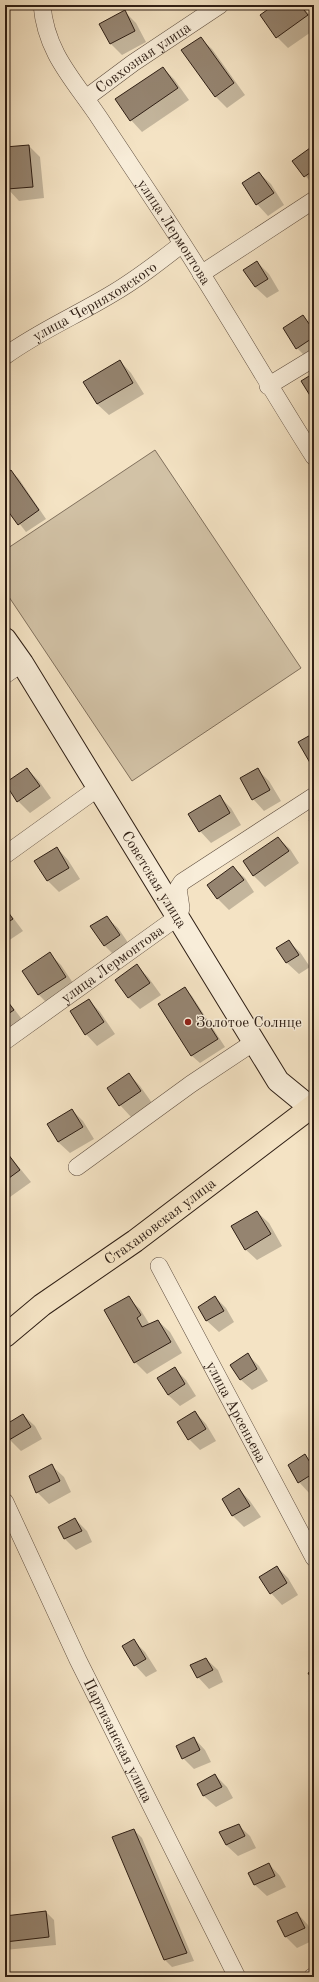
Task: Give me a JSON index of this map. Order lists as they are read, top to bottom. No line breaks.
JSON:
{"streets":{"main road":["Стахановская улица"],"street":["Совхозная улица","улица Лермонтова","улица Черняховского","Советская улица","улица Арсеньева","Партизанская улица"]},"crossings":[["Совхозная улица","улица Лермонтова"],["улица Лермонтова","улица Черняховского"],["улица Лермонтова","Советская улица"],["Советская улица","Стахановская улица"]],"places":["Золотое Солнце"]}
